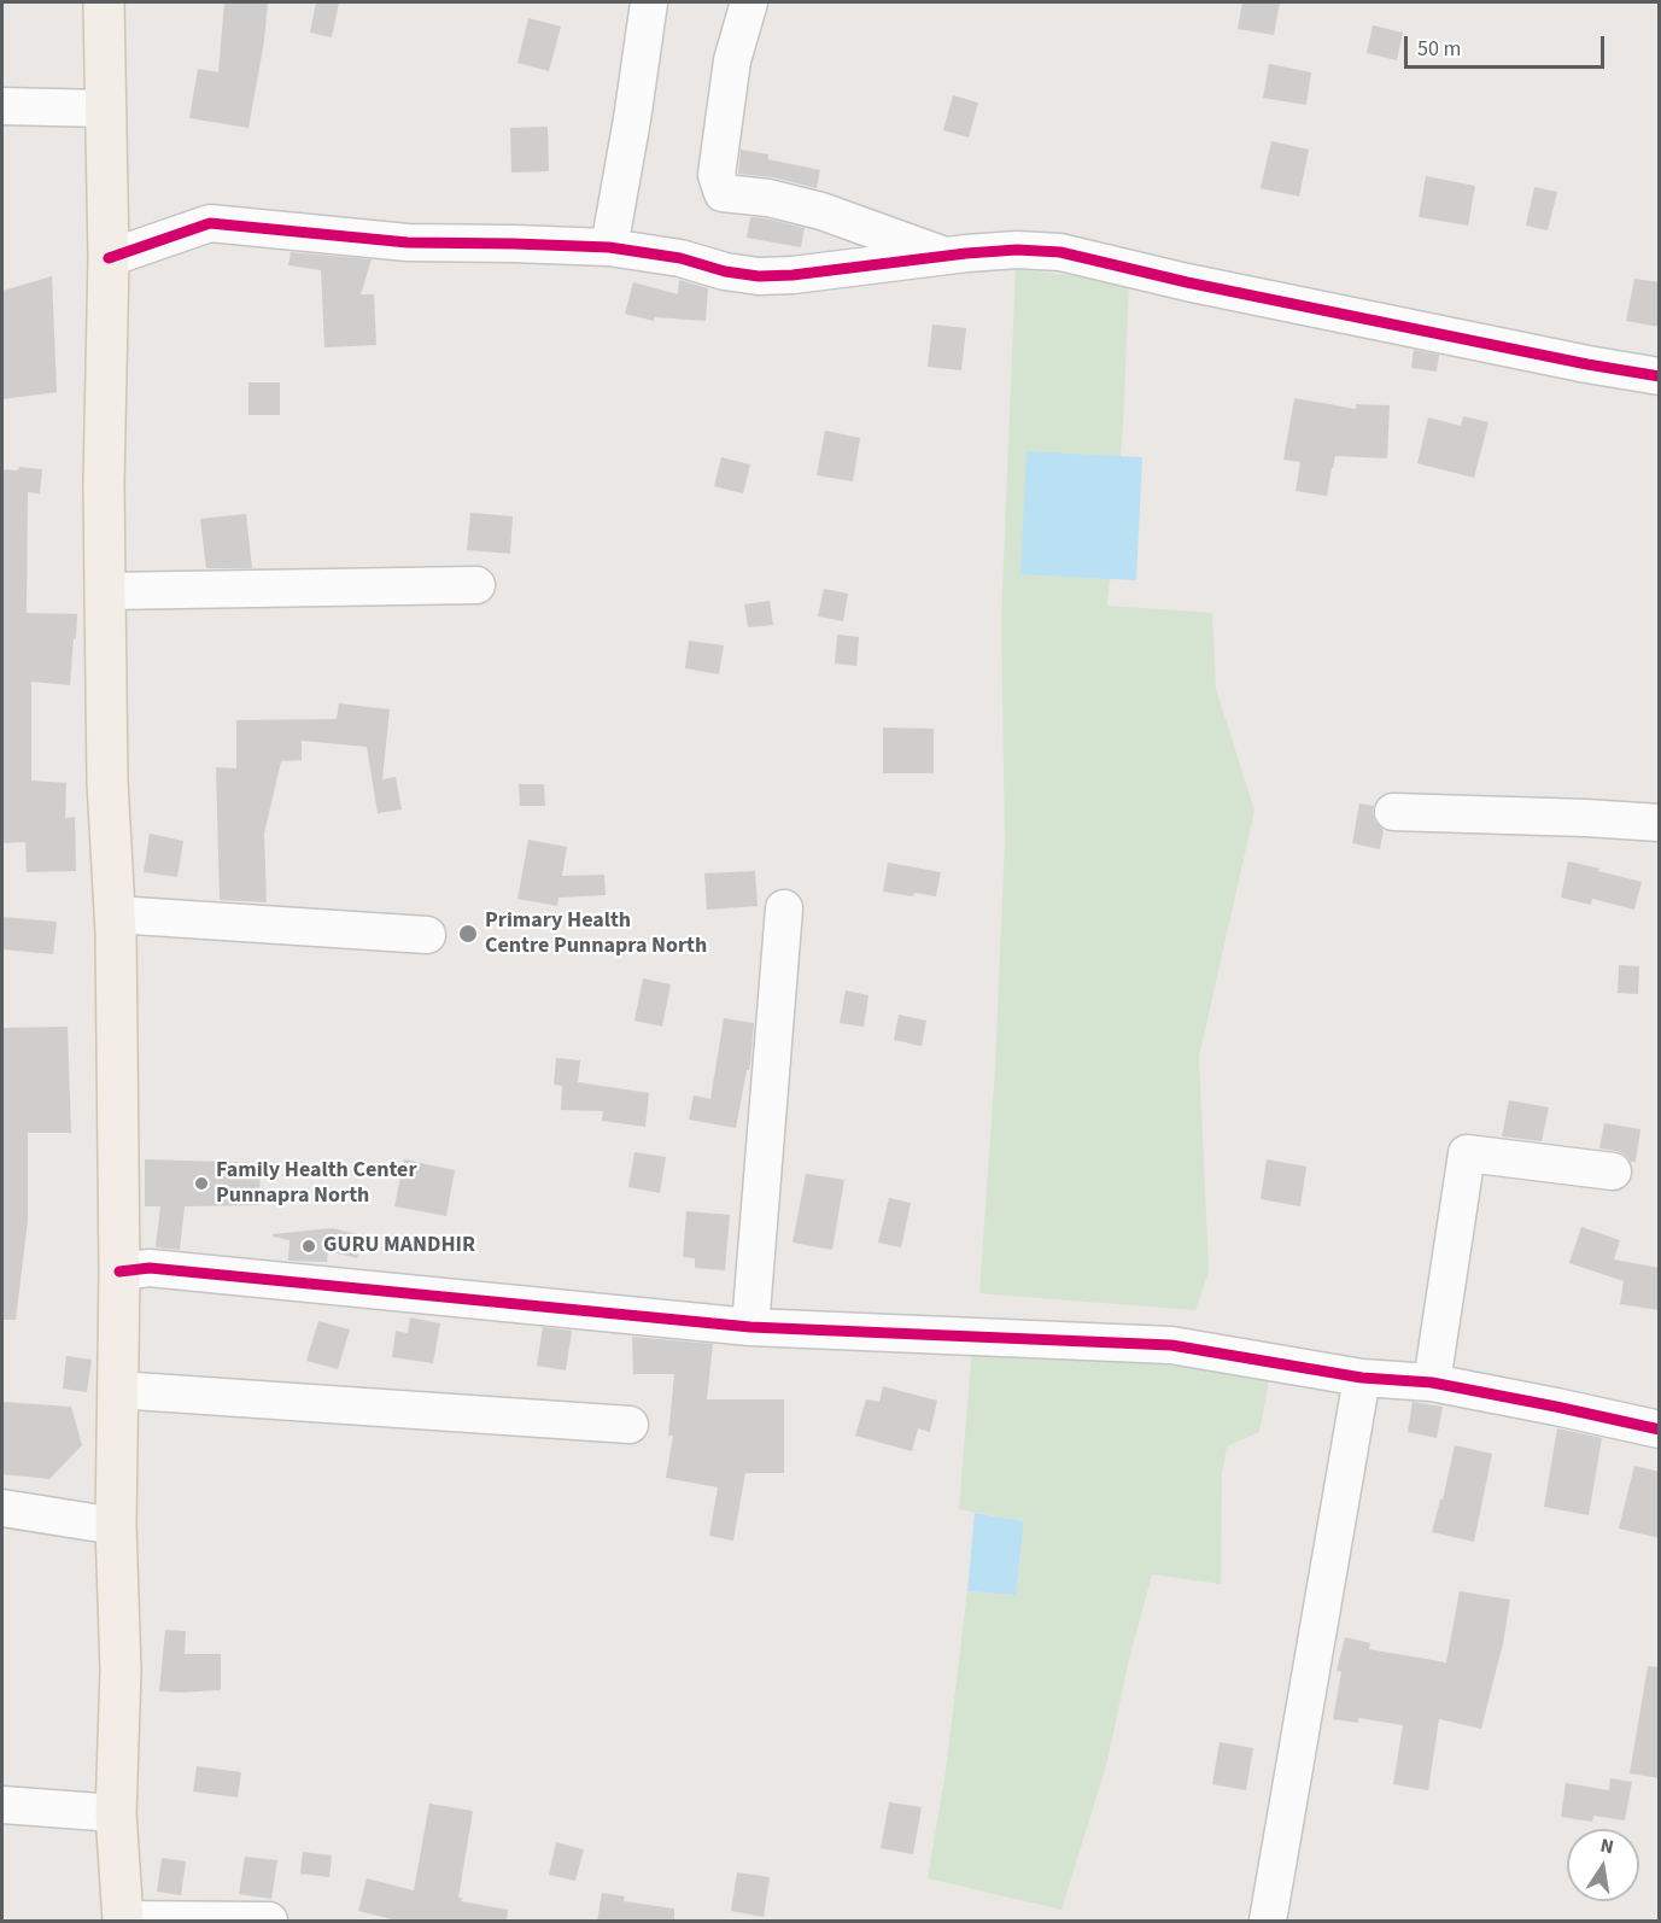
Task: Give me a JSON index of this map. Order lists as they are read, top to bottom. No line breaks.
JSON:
{"places":["Primary Health Centre Punnapra North","Family Health Center Punnapra North","GURU MANDHIR"],"scale_bar":"50 m","north":"top"}
